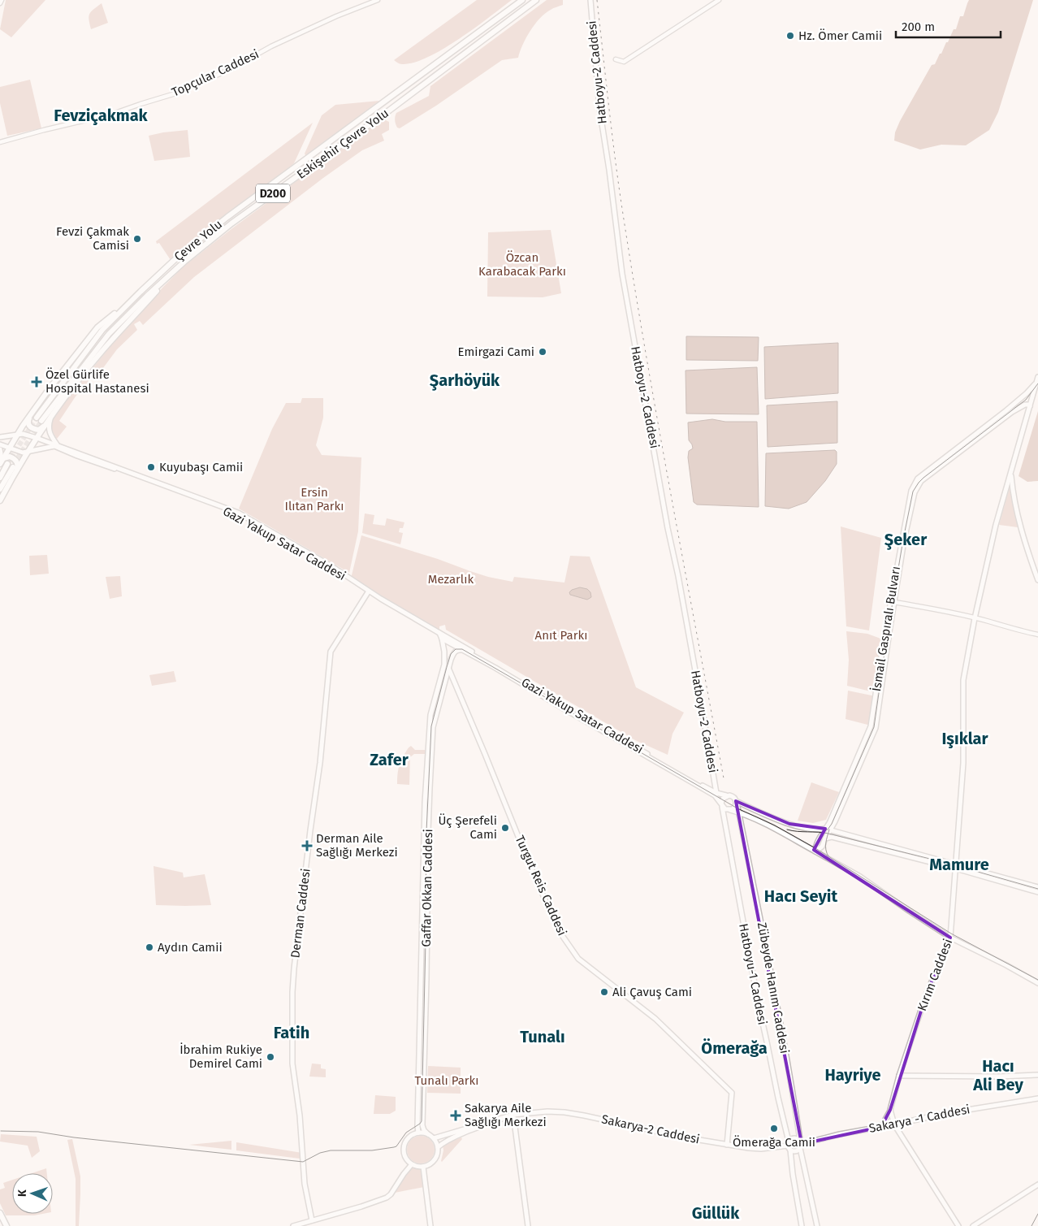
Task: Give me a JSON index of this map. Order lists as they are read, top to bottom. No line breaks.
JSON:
{"streets":{"highway":["Eskişehir Çevre Yolu","D200","Çevre Yolu"],"main road":["Hatboyu-2 Caddesi","Gazi Yakup Satar Caddesi","İsmail Gaspıralı Bulvarı","Turgut Reis Caddesi","Gaffar Okkan Caddesi","Derman Caddesi","Hatboyu-1 Caddesi","Kırım Caddesi","Zübeyde Hanım Caddesi","Sakarya -1 Caddesi","Sakarya-2 Caddesi"],"street":["Topçular Caddesi"]},"crossings":[["Hatboyu-2 Caddesi","Gazi Yakup Satar Caddesi"],["Eskişehir Çevre Yolu","Çevre Yolu"],["Gazi Yakup Satar Caddesi","Gaffar Okkan Caddesi"],["Gazi Yakup Satar Caddesi","Derman Caddesi"],["Gazi Yakup Satar Caddesi","Hatboyu-1 Caddesi"],["Gazi Yakup Satar Caddesi","Zübeyde Hanım Caddesi"],["Turgut Reis Caddesi","Gaffar Okkan Caddesi"],["Turgut Reis Caddesi","Sakarya-2 Caddesi"],["Gaffar Okkan Caddesi","Sakarya-2 Caddesi"],["Hatboyu-1 Caddesi","Zübeyde Hanım Caddesi"],["Hatboyu-1 Caddesi","Sakarya -1 Caddesi"],["Hatboyu-1 Caddesi","Sakarya-2 Caddesi"],["Kırım Caddesi","Sakarya -1 Caddesi"],["Zübeyde Hanım Caddesi","Sakarya -1 Caddesi"],["Sakarya -1 Caddesi","Sakarya-2 Caddesi"]],"districts":["Fevziçakmak","Şarhöyük","Şeker","Işıklar","Zafer","Mamure","Hacı Seyit","Fatih","Tunalı","Ömerağa","Hacı Ali Bey","Hayriye","Güllük"],"parks":["Özcan Karabacak Parkı","Ersin Ilıtan Parkı","Mezarlık","Anıt Parkı","Tunalı Parkı"],"places":{"other":["Hz. Ömer Camii","Fevzi Çakmak Camisi","Emirgazi Cami","Kuyubaşı Camii","Üç Şerefeli Cami","Aydın Camii","Ali Çavuş Cami","İbrahim Rukiye Demirel Cami","Ömerağa Camii"],"health":["Özel Gürlife Hospital Hastanesi","Derman Aile Sağlığı Merkezi","Sakarya Aile Sağlığı Merkezi"]},"scale_bar":"200 m","north":"left"}
